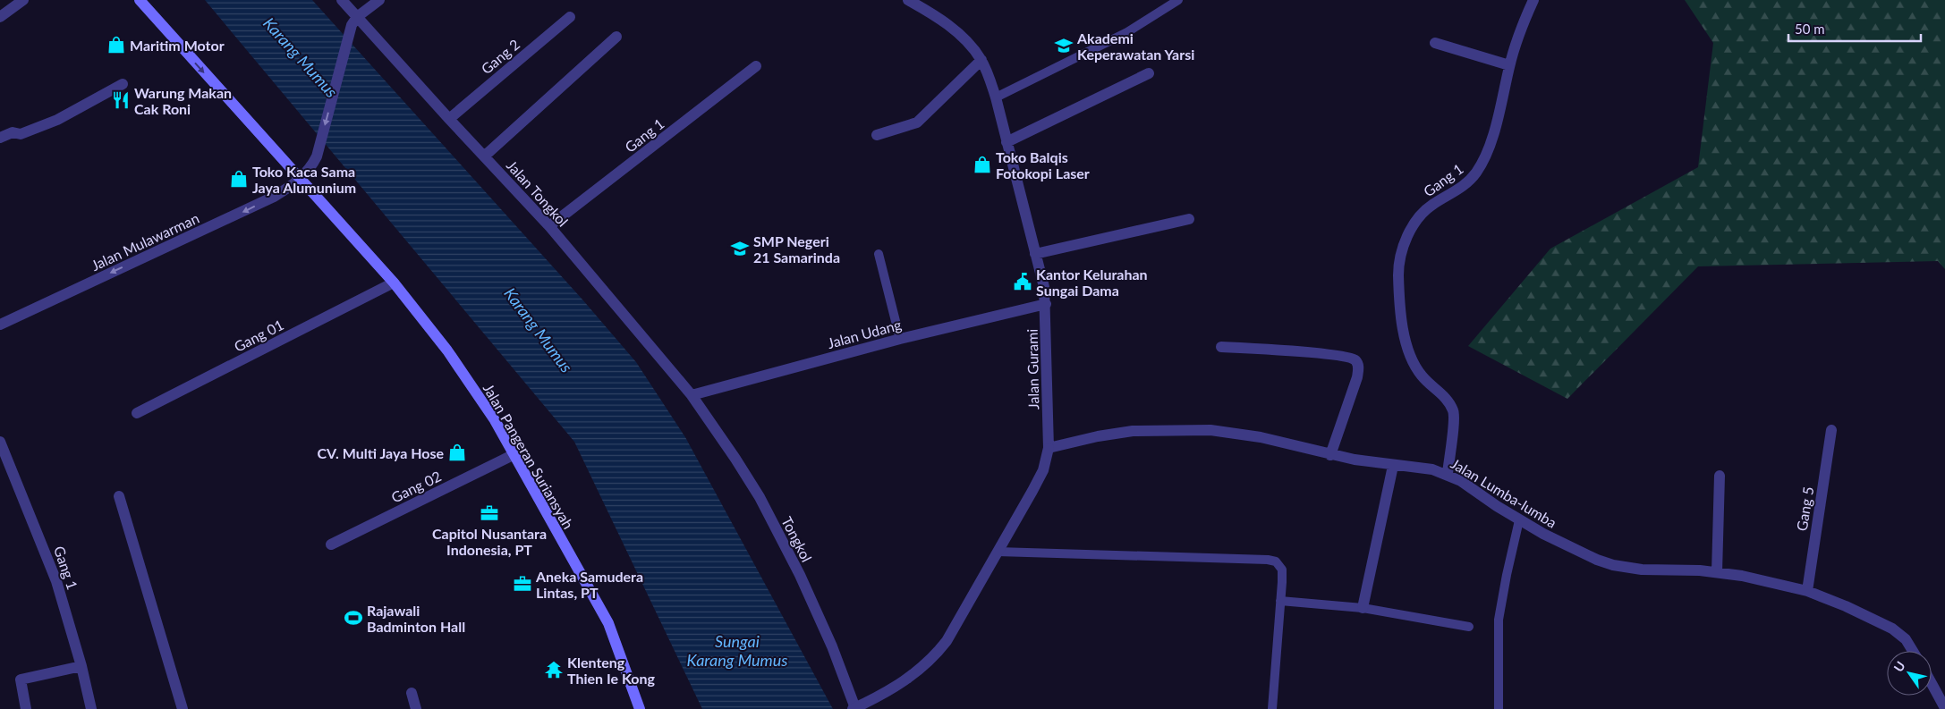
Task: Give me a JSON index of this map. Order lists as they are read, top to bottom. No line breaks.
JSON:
{"streets":{"main road":["Jalan Pangeran Suriansyah"],"street":["Gang 2","Gang 1","Jalan Tongkol","Jalan Mulawarman","Jalan Udang","Gang 01","Jalan Gurami","Gang 02","Jalan Lumba-lumba","Gang 5","Tongkol"]},"crossings":[["Gang 2","Jalan Tongkol"],["Gang 1","Jalan Tongkol"],["Gang 1","Jalan Lumba-lumba"],["Jalan Tongkol","Jalan Mulawarman"],["Jalan Tongkol","Jalan Udang"],["Jalan Tongkol","Tongkol"],["Jalan Mulawarman","Jalan Pangeran Suriansyah"],["Jalan Udang","Jalan Gurami"],["Jalan Udang","Tongkol"],["Gang 01","Jalan Pangeran Suriansyah"],["Jalan Gurami","Jalan Lumba-lumba"],["Jalan Gurami","Tongkol"],["Jalan Pangeran Suriansyah","Gang 02"],["Jalan Lumba-lumba","Gang 5"]],"one_way":["Jalan Mulawarman"],"water":["Karang Mumus","Sungai Karang Mumus"],"places":{"shop":["Maritim Motor","Toko Balqis Fotokopi Laser","Toko Kaca Sama Jaya Alumunium","CV. Multi Jaya Hose"],"school or university":["Akademi Keperawatan Yarsi","SMP Negeri 21 Samarinda"],"restaurant":["Warung Makan Cak Roni"],"public building":["Kantor Kelurahan Sungai Dama"],"office":["Capitol Nusantara Indonesia, PT","Aneka Samudera Lintas, PT"],"sports":["Rajawali Badminton Hall"],"temple":["Klenteng Thien Ie Kong"]},"scale_bar":"50 m","north":"top left"}
